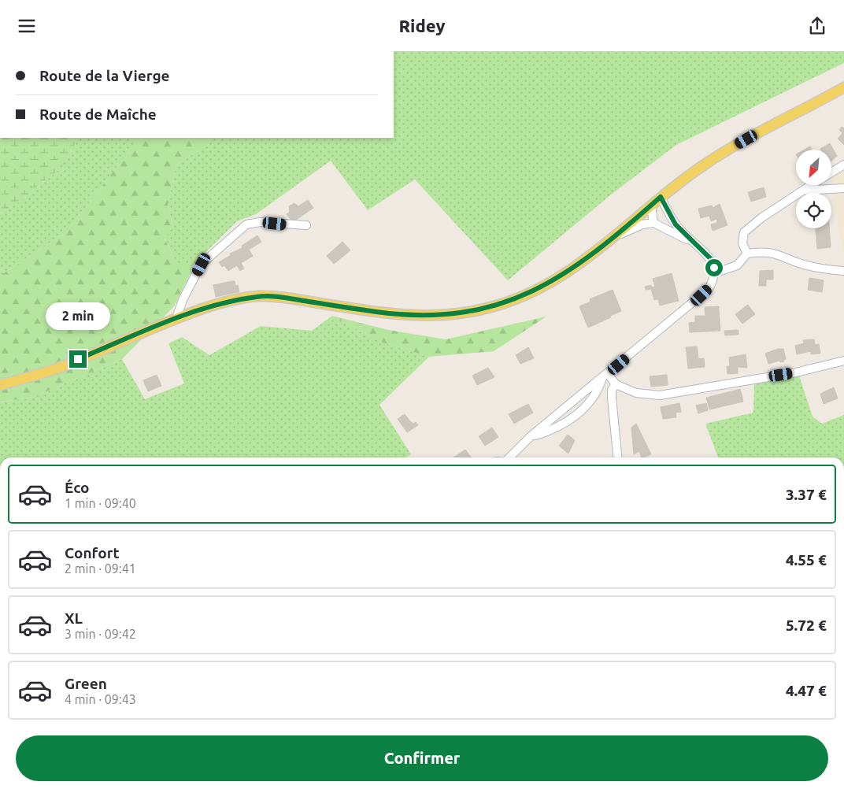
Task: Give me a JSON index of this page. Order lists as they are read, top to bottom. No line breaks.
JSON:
{"north":"bottom left","page":{"header":"Ridey","banner":["Route de la Vierge","Route de Maîche"],"bubble":"2 min","list":[{"name":"Éco","note":"1 min · 09:40","value":"3.37 €"},{"name":"Confort","note":"2 min · 09:41","value":"4.55 €"},{"name":"XL","note":"3 min · 09:42","value":"5.72 €"},{"name":"Green","note":"4 min · 09:43","value":"4.47 €"}],"buttons":"Confirmer"}}
